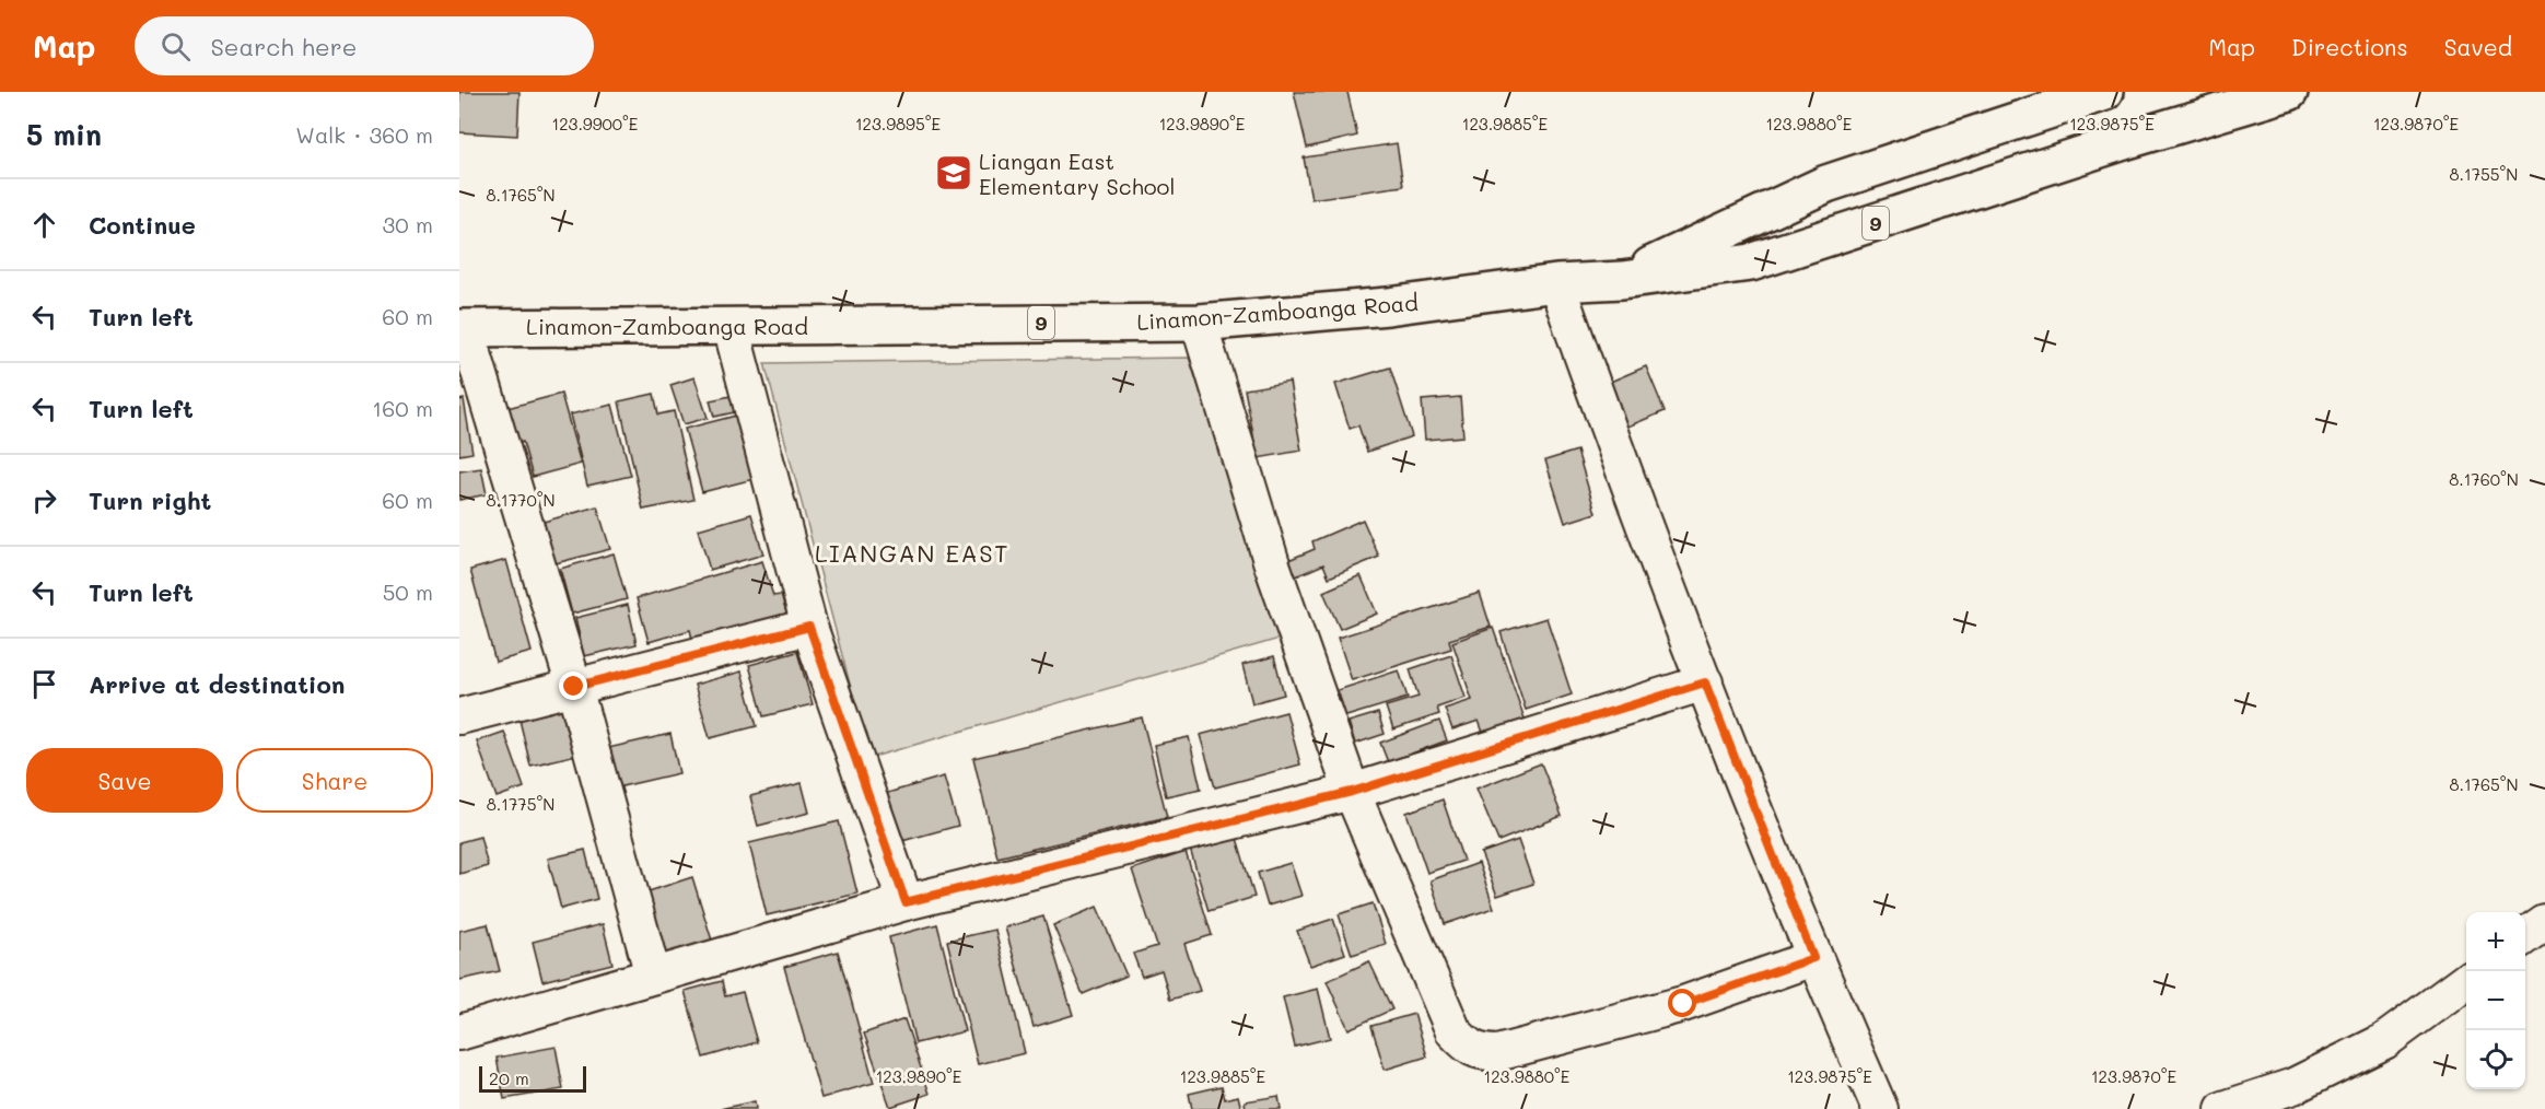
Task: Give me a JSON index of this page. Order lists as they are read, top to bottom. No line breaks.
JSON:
{"streets":{"highway":["9","Linamon-Zamboanga Road"]},"districts":["LIANGAN EAST"],"places":{"school or university":["Liangan East Elementary School"]},"scale_bar":"20 m","page":{"header":"Map","search":"Search here","nav":["Map","Directions","Saved"],"heading":["5 min","Walk · 360 m"],"list":[["Continue","30 m"],["Turn left","60 m"],["Turn left","160 m"],["Turn right","60 m"],["Turn left","50 m"],"Arrive at destination"],"buttons":["Save","Share"],"map_buttons":["+","−"],"scale":"20 m"},"coordinates":["123.9900°E","123.9895°E","123.9890°E","123.9885°E","123.9880°E","123.9875°E","123.9870°E","8.1755°N","8.1765°N","8.1760°N","8.1770°N","8.1775°N"]}
